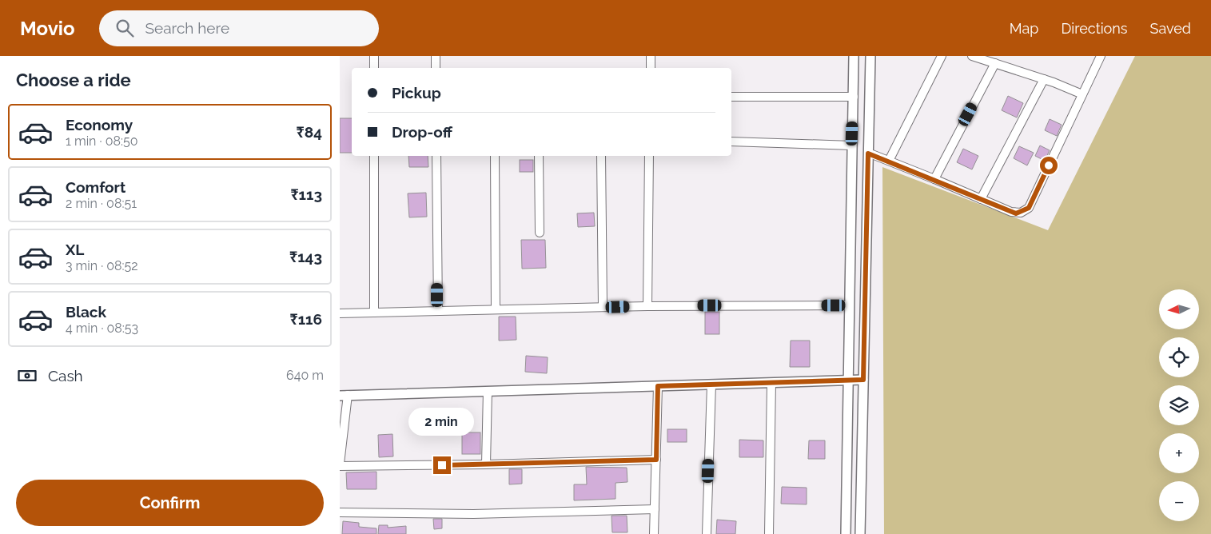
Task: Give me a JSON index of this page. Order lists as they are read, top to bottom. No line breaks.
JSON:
{"north":"left","page":{"header":"Movio","search":"Search here","nav":["Map","Directions","Saved"],"heading":"Choose a ride","banner":["Pickup","Drop-off"],"list":[{"name":"Economy","note":"1 min · 08:50","value":"₹84"},{"name":"Comfort","note":"2 min · 08:51","value":"₹113"},{"name":"XL","note":"3 min · 08:52","value":"₹143"},{"name":"Black","note":"4 min · 08:53","value":"₹116"}],"map_buttons":["+","−"],"pay":["Cash","640 m"],"bubble":"2 min","buttons":"Confirm"}}
